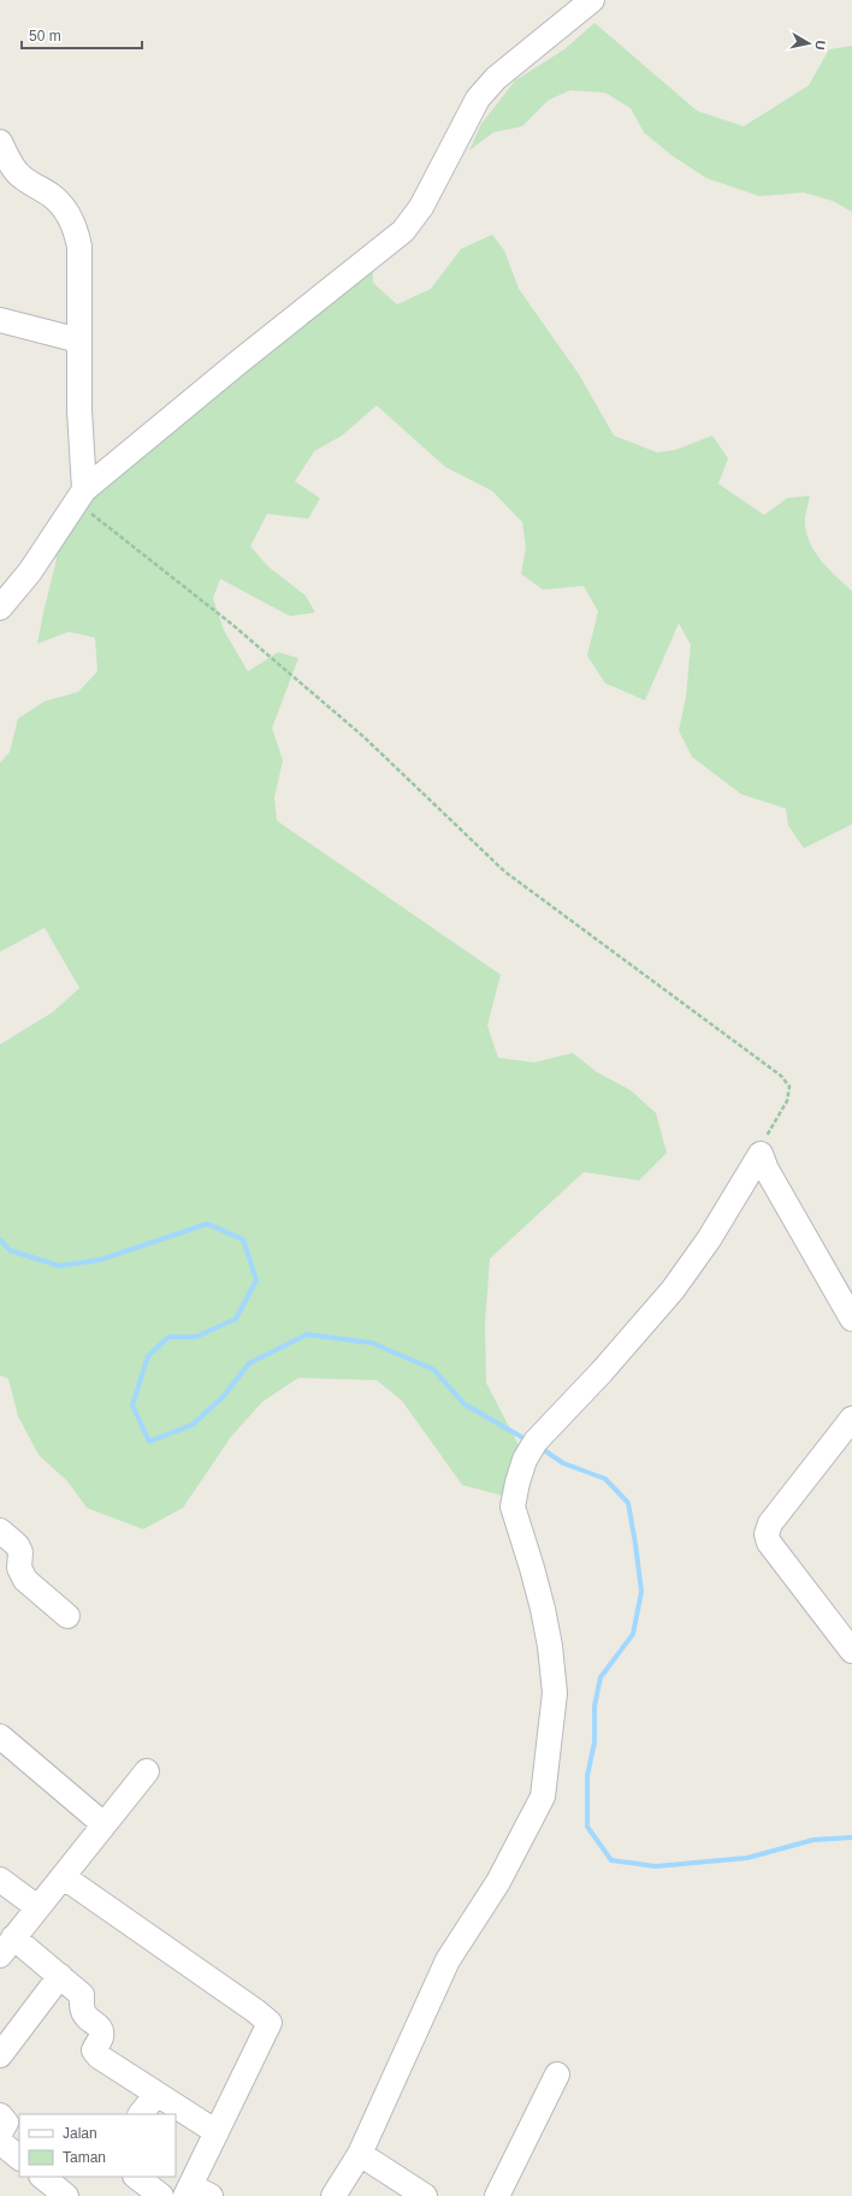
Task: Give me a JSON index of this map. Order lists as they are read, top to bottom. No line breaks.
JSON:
{"legend":["Jalan","Taman"],"scale_bar":"50 m","north":"right"}
